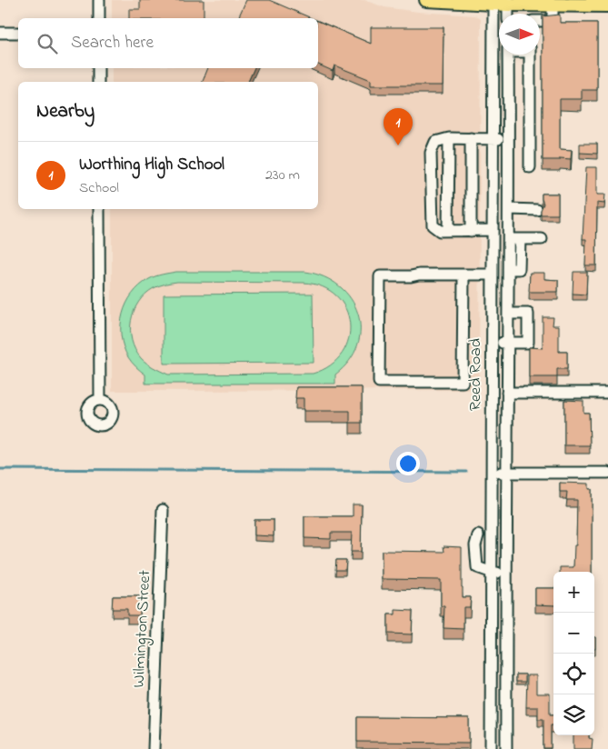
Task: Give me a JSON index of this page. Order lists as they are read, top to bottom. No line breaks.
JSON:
{"streets":{"street":["Reed Road","Wilmington Street"]},"north":"right","page":{"search":"Search here","heading":"Nearby","pins":"1","list":[{"mark":"1","name":"Worthing High School","note":"School","value":"230 m"}],"map_buttons":["+","−"]}}
